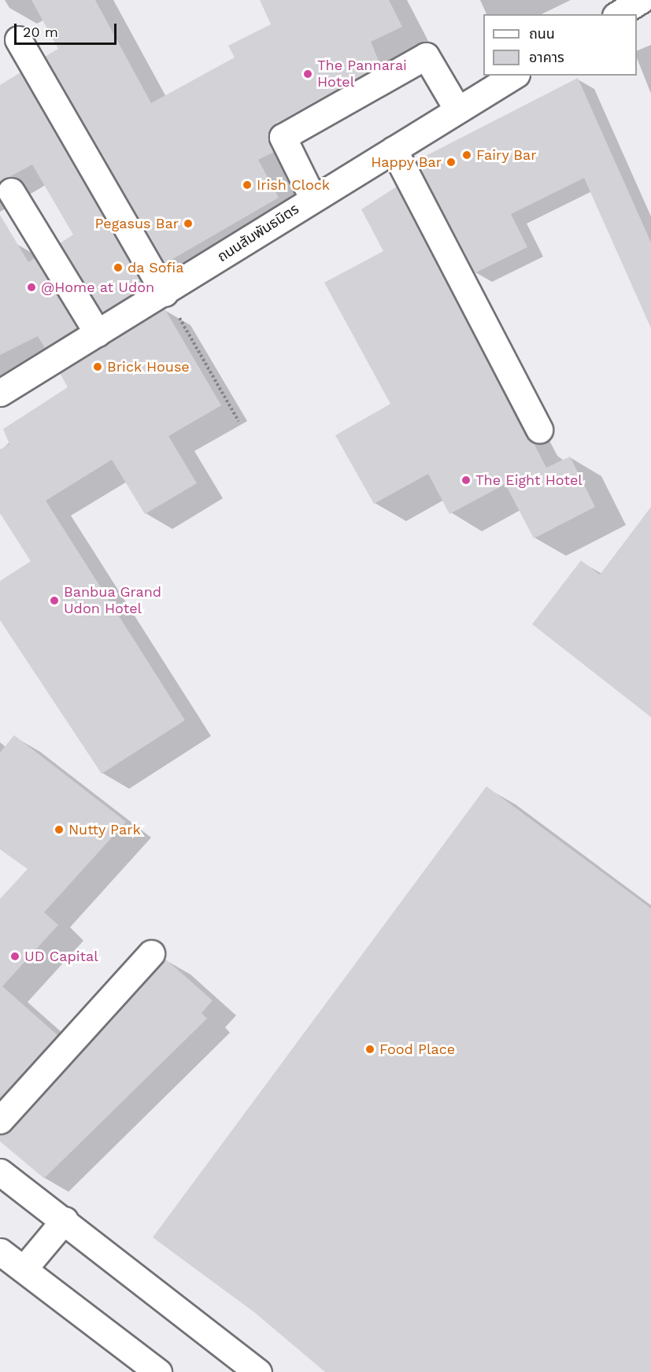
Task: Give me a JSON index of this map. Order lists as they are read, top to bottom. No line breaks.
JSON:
{"streets":{"street":["ถนนสัมพันธมิตร"]},"places":["The Pannarai Hotel","Fairy Bar","Happy Bar","Irish Clock","Pegasus Bar","da Sofia","@Home at Udon","Brick House","The Eight Hotel","Banbua Grand Udon Hotel","Nutty Park","UD Capital","Food Place"],"legend":["ถนน","อาคาร"],"scale_bar":"20 m"}
